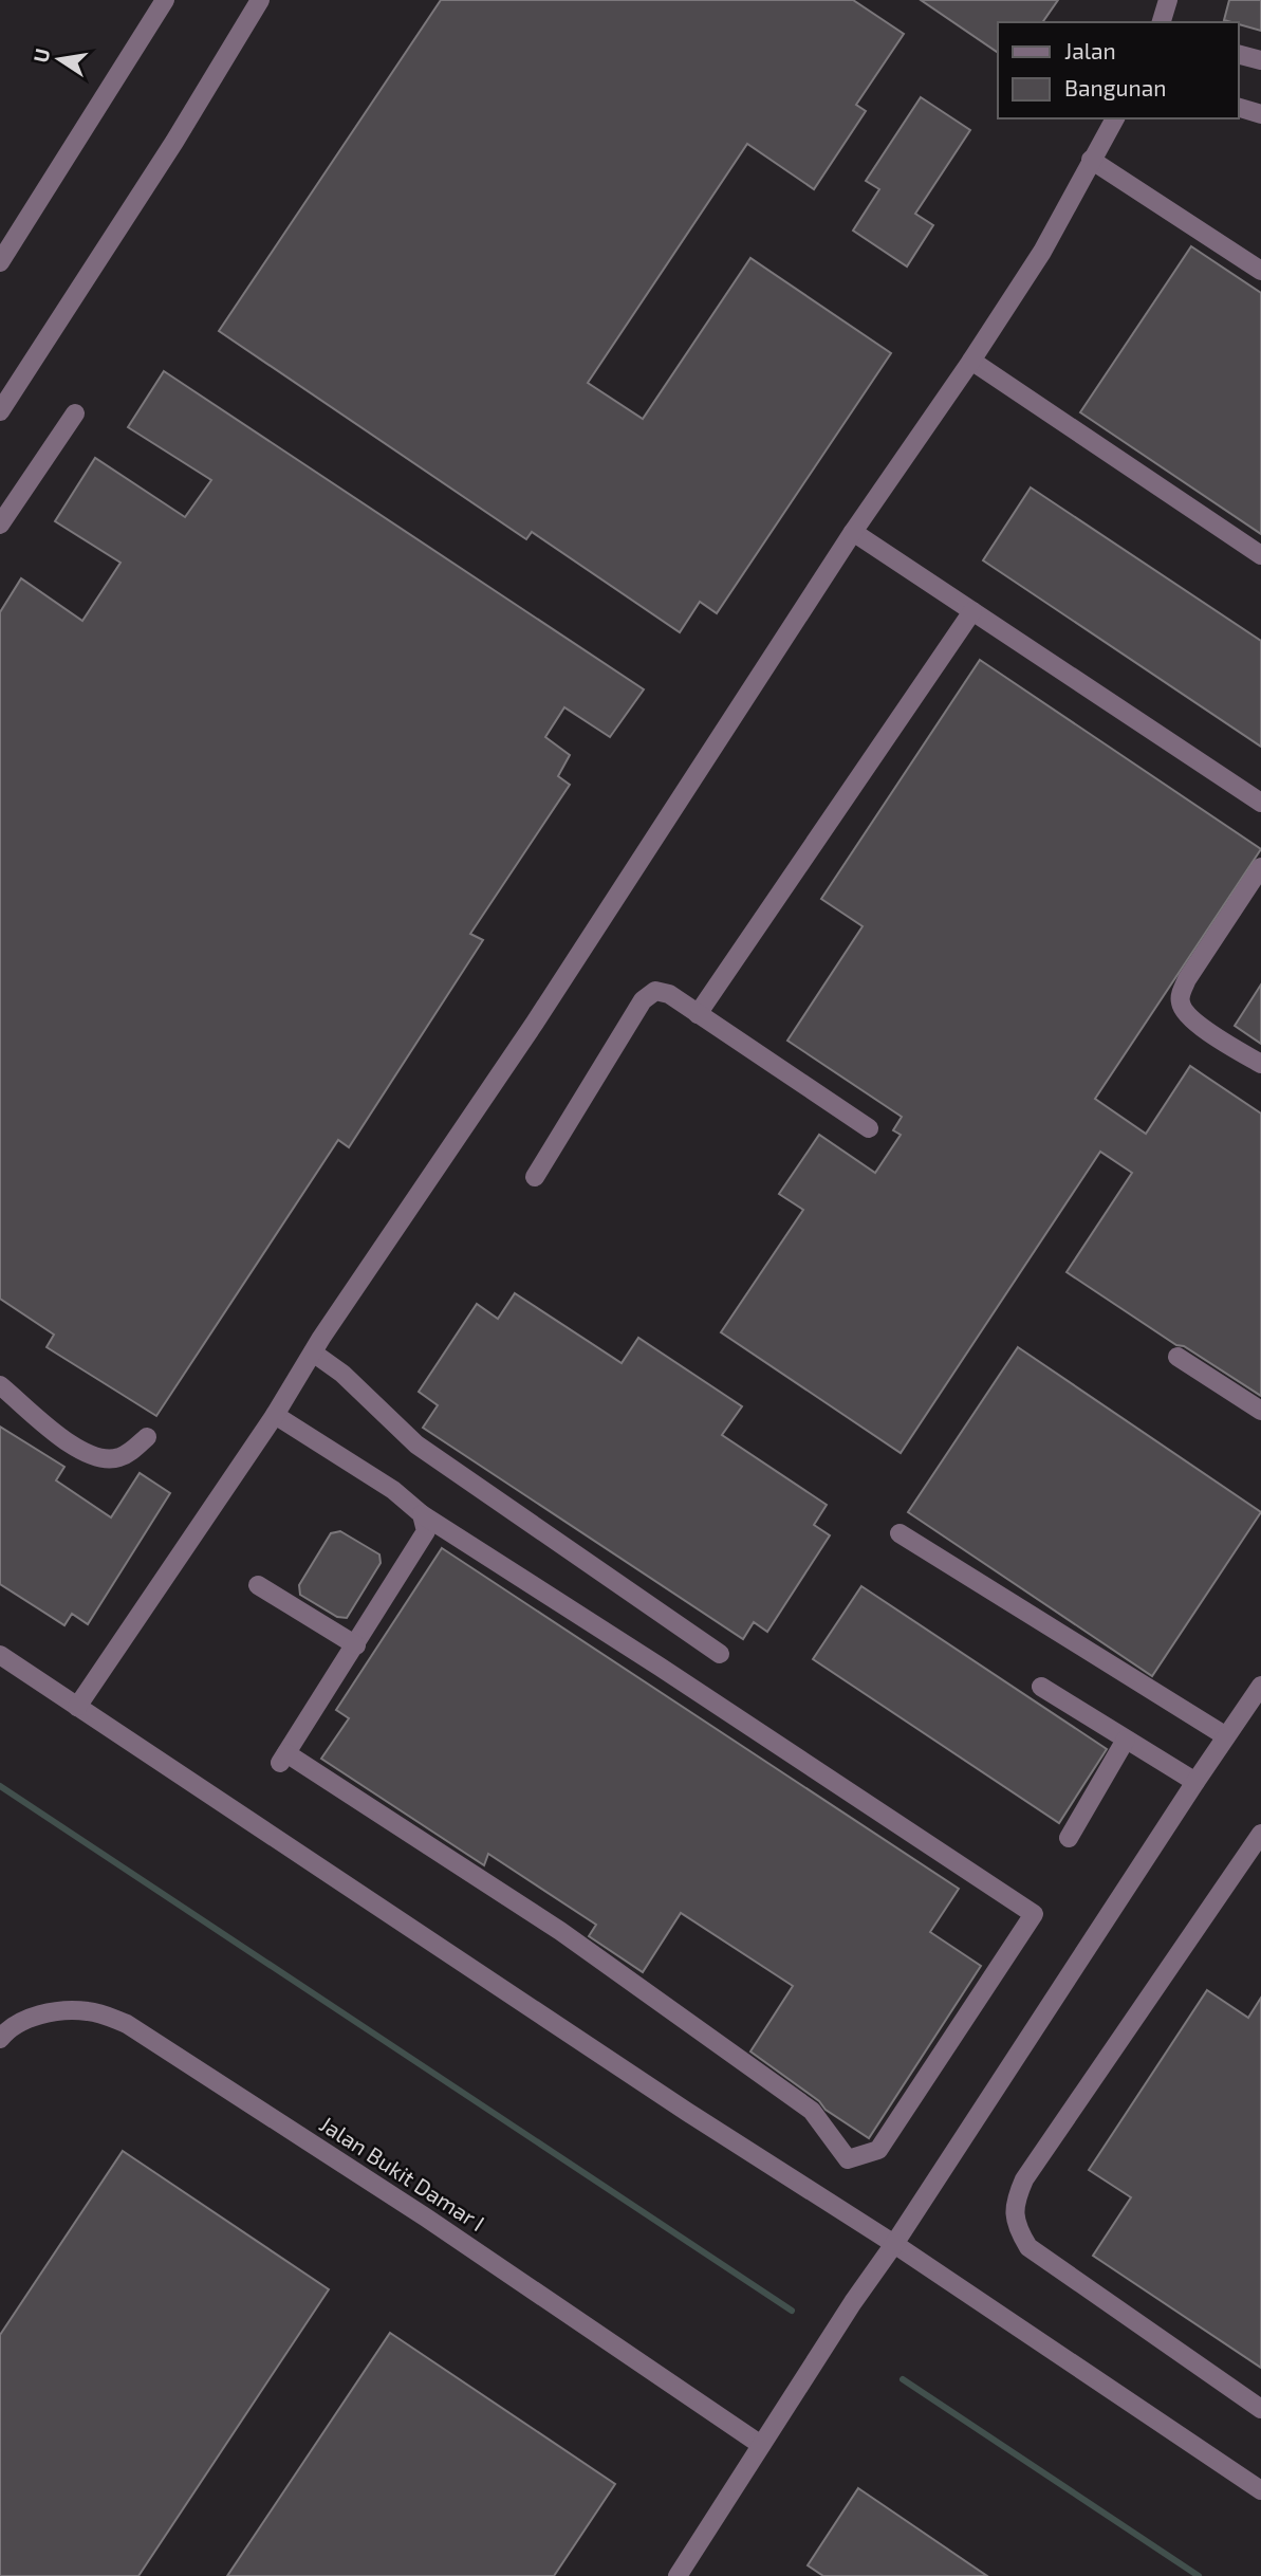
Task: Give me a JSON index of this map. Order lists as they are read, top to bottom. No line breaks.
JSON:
{"streets":{"street":["Jalan Bukit Damar I"]},"legend":["Jalan","Bangunan"],"north":"left"}
